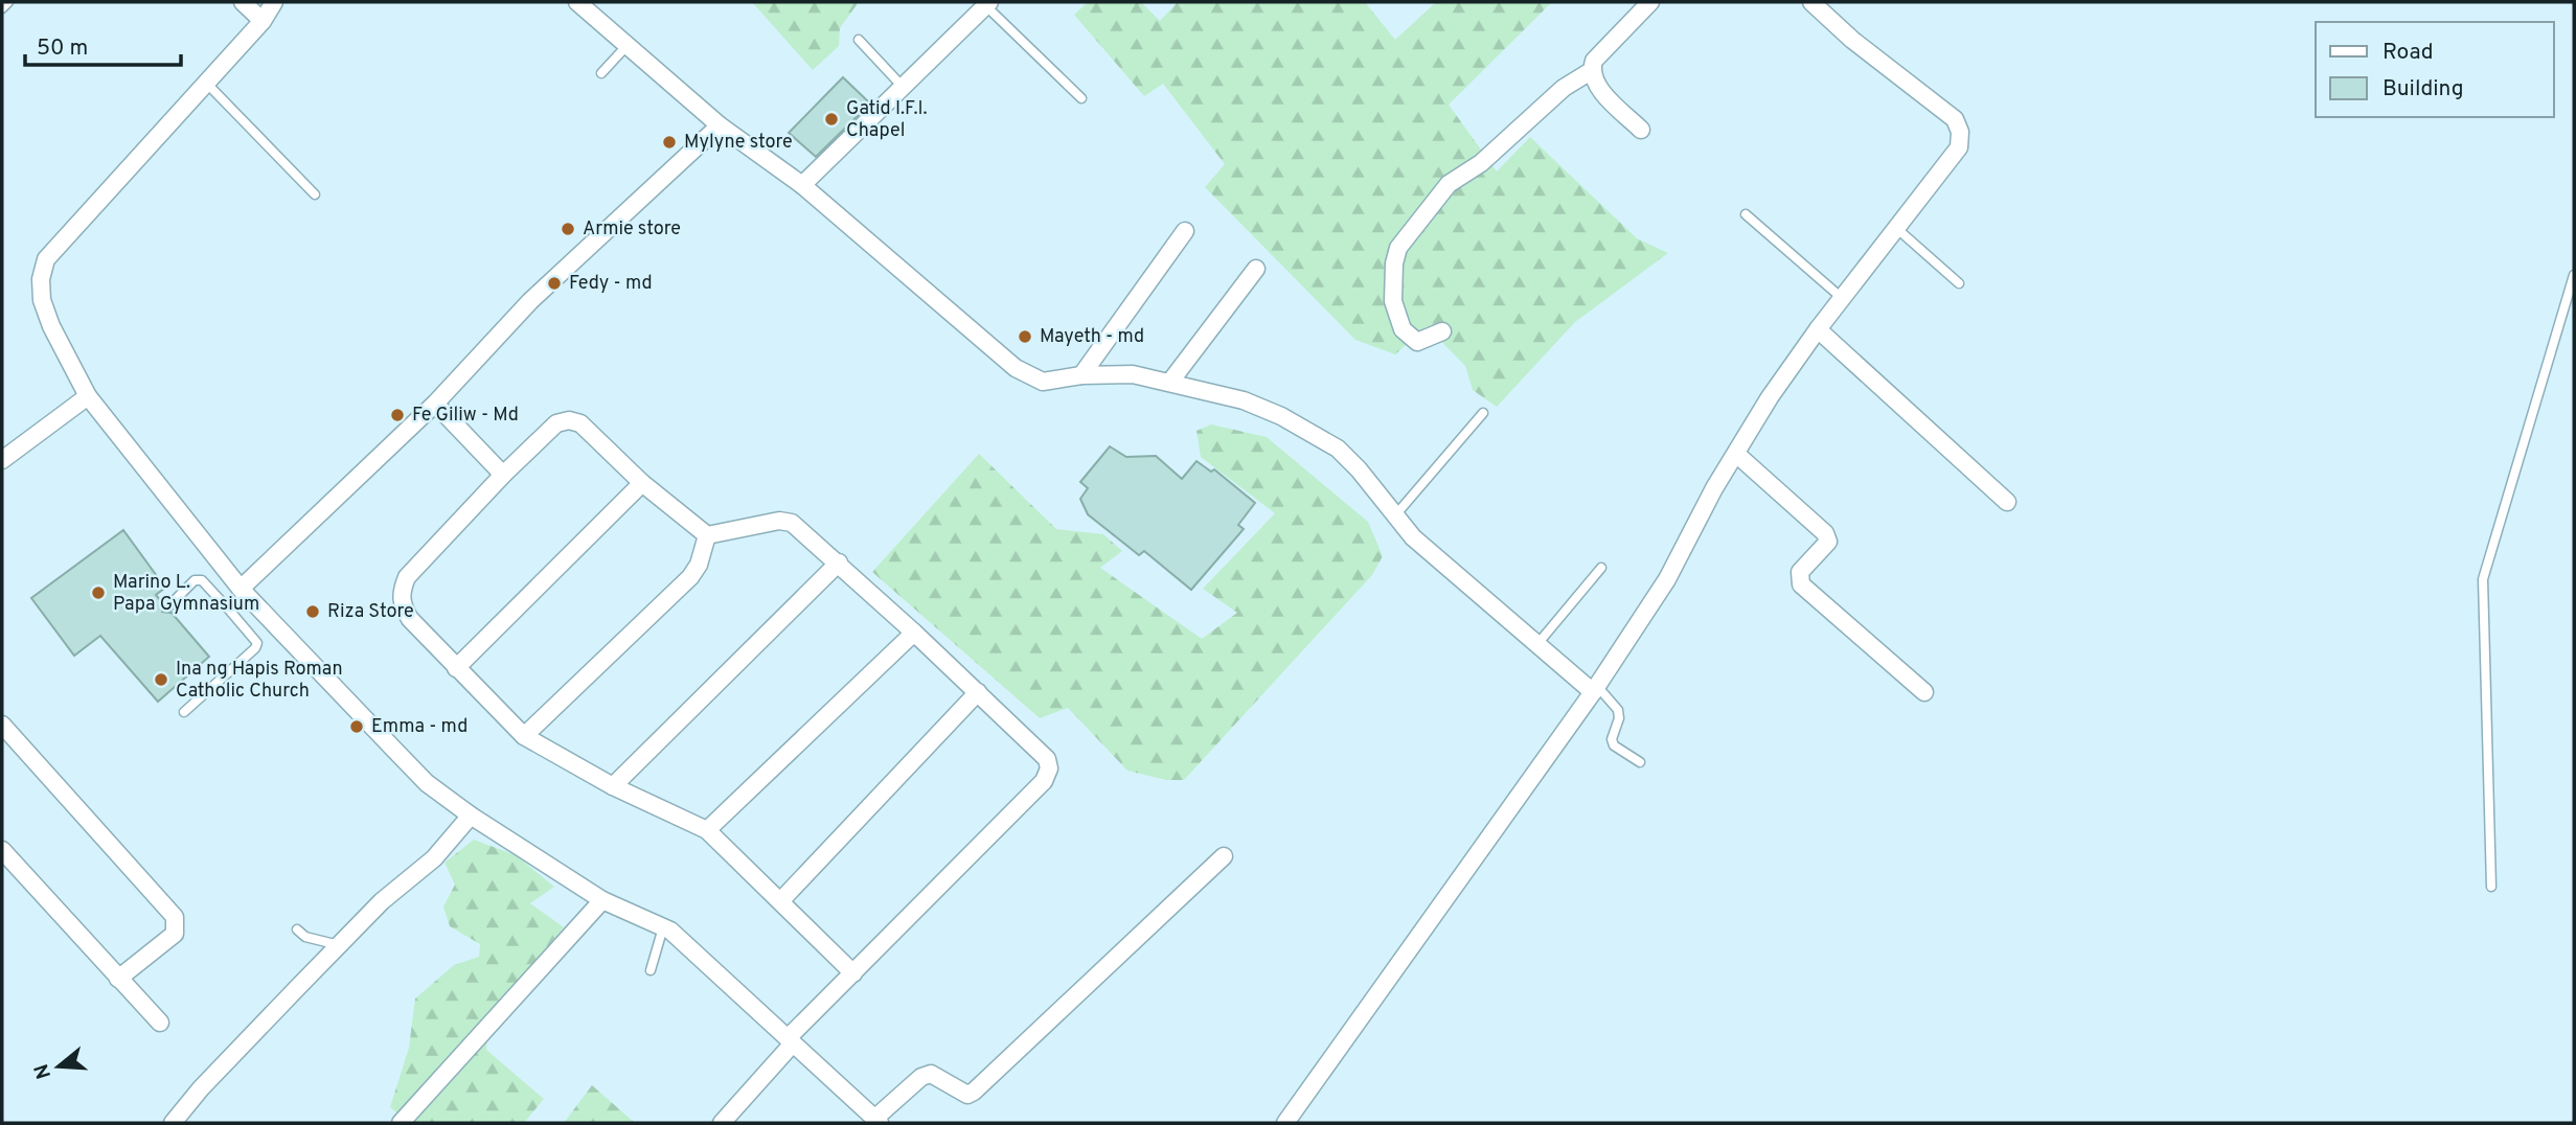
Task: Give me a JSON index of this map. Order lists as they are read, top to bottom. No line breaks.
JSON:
{"places":["Gatid I.F.I. Chapel","Mylyne store","Armie store","Fedy - md","Mayeth - md","Fe Giliw - Md","Marino L. Papa Gymnasium","Riza Store","Ina ng Hapis Roman Catholic Church","Emma - md"],"legend":["Road","Building"],"scale_bar":"50 m","north":"left"}
